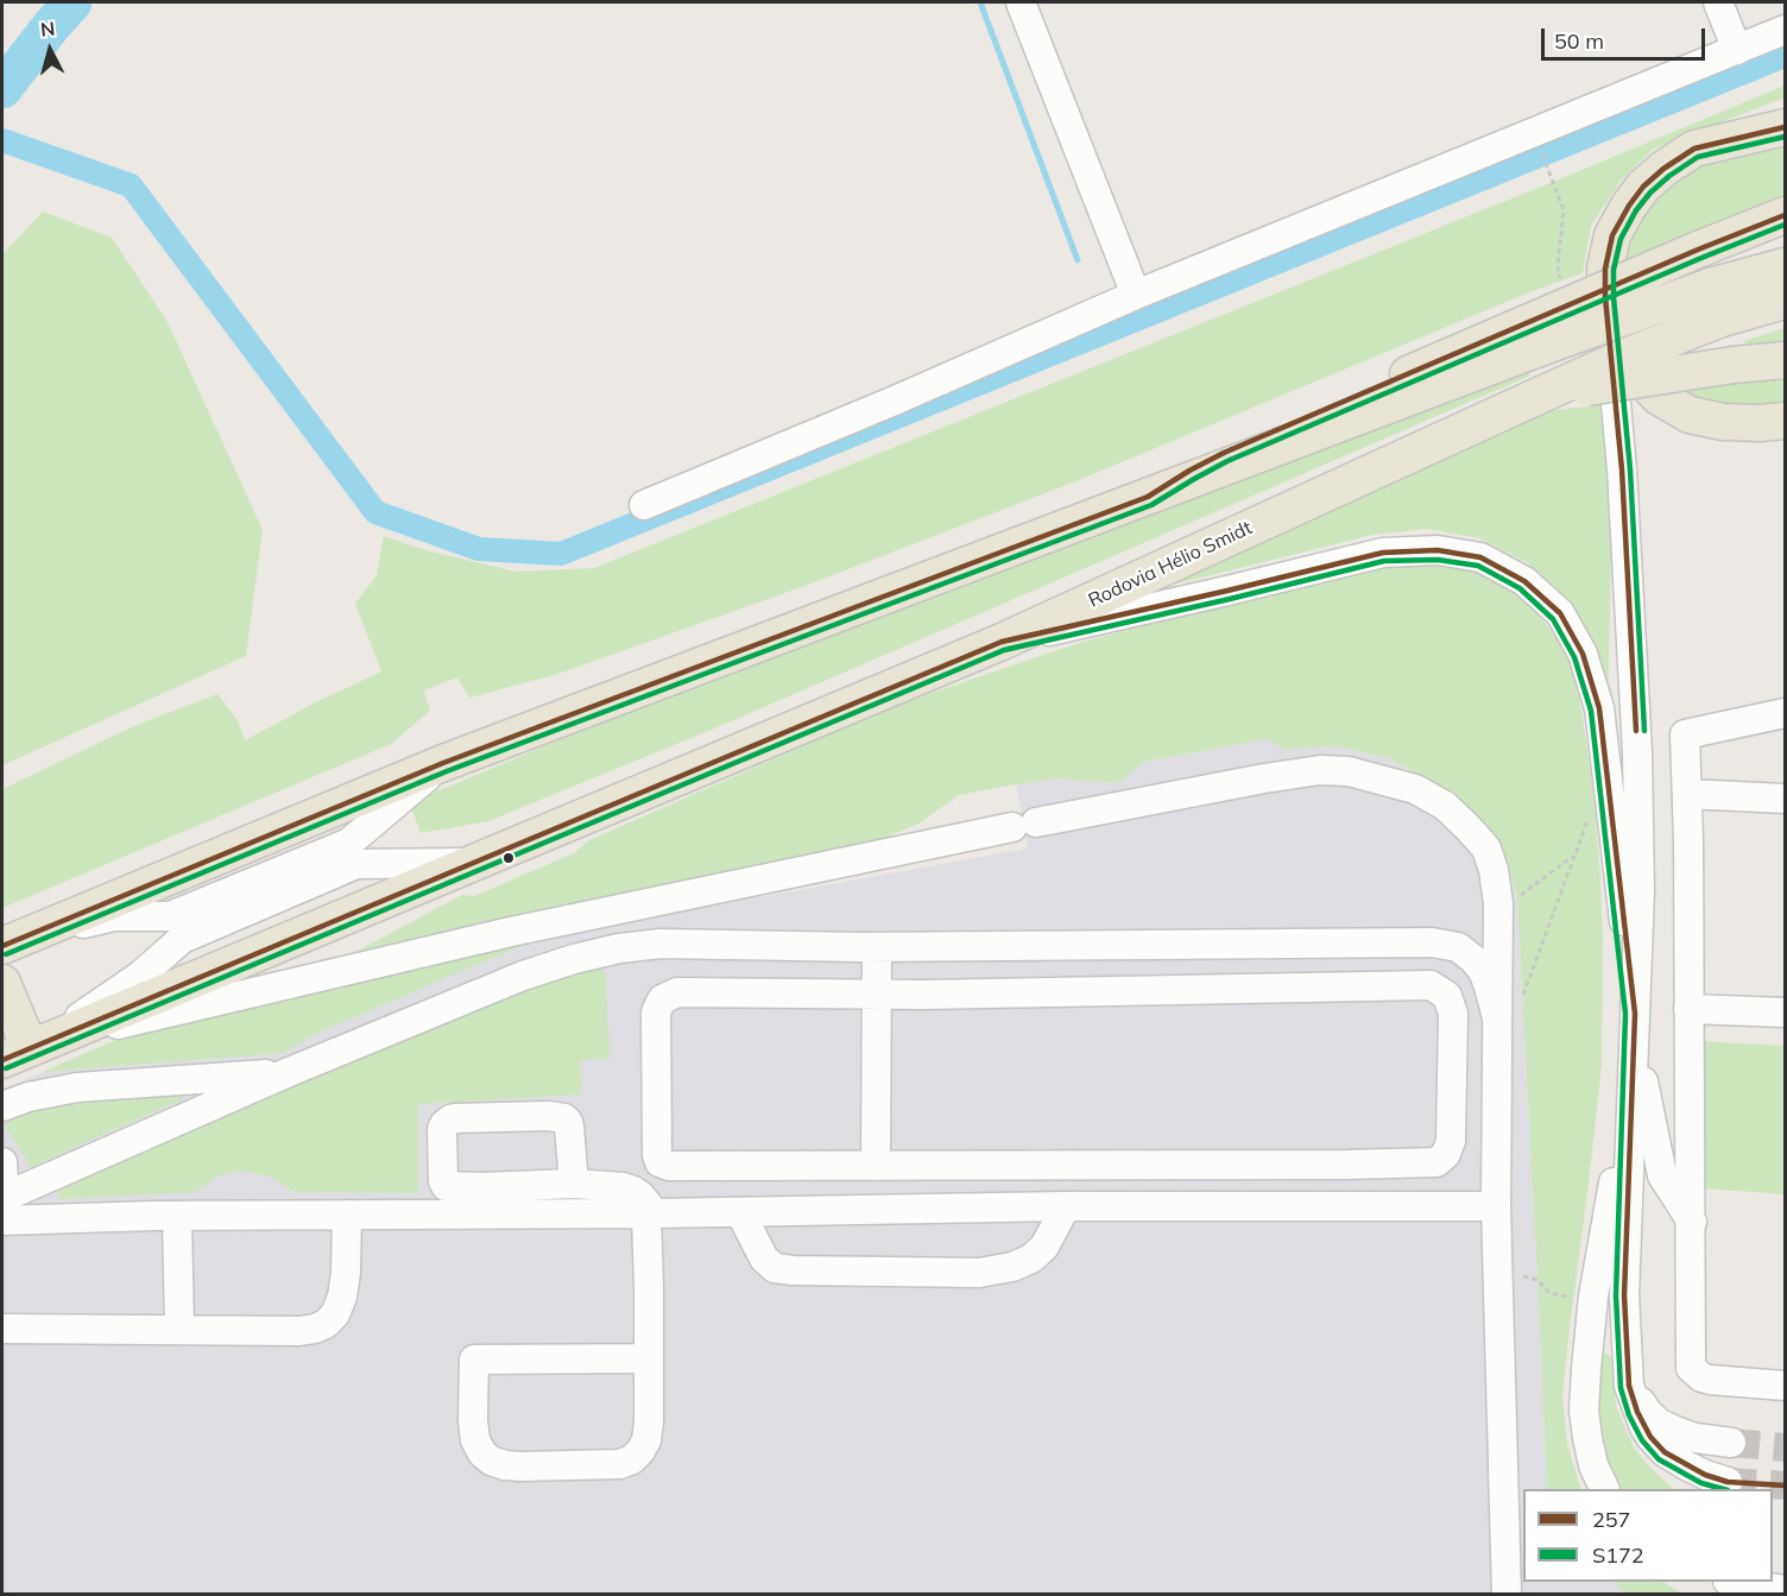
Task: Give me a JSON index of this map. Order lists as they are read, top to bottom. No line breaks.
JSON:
{"streets":{"main road":["Rodovia Hélio Smidt"]},"lines":["transit line 257","transit line S172"],"legend":["257","S172"],"scale_bar":"50 m","north":"top"}
